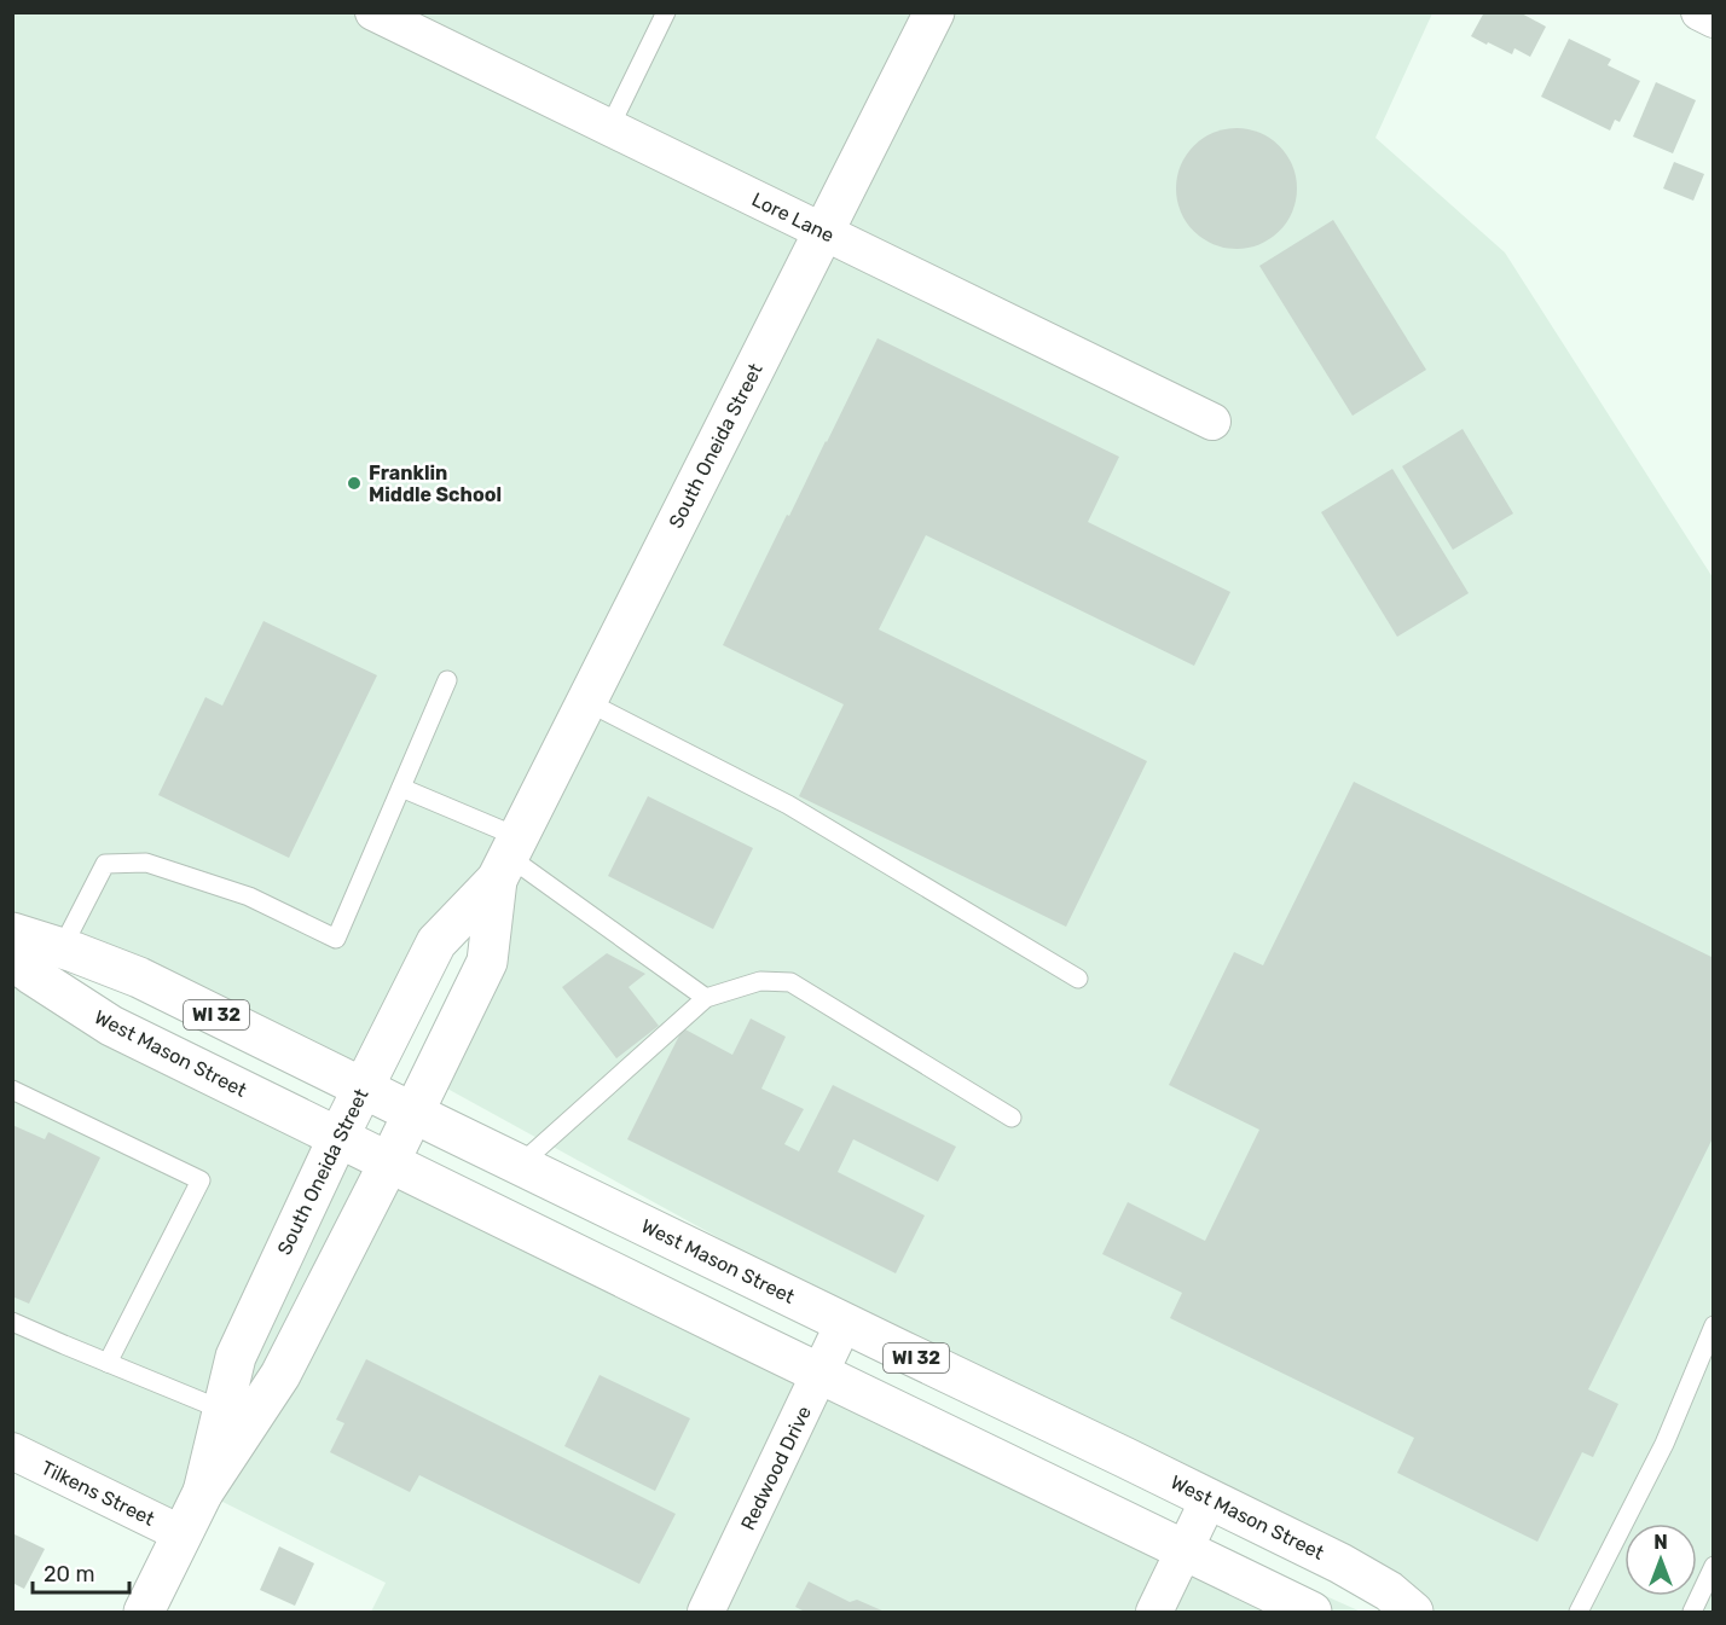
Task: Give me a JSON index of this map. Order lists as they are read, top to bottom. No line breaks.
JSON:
{"streets":{"main road":["South Oneida Street","WI 32","West Mason Street"],"street":["Lore Lane","Redwood Drive","Tilkens Street"]},"crossings":[["Lore Lane","South Oneida Street"],["South Oneida Street","West Mason Street"],["South Oneida Street","Tilkens Street"],["West Mason Street","Redwood Drive"]],"places":["Franklin Middle School"],"scale_bar":"20 m","north":"top"}
